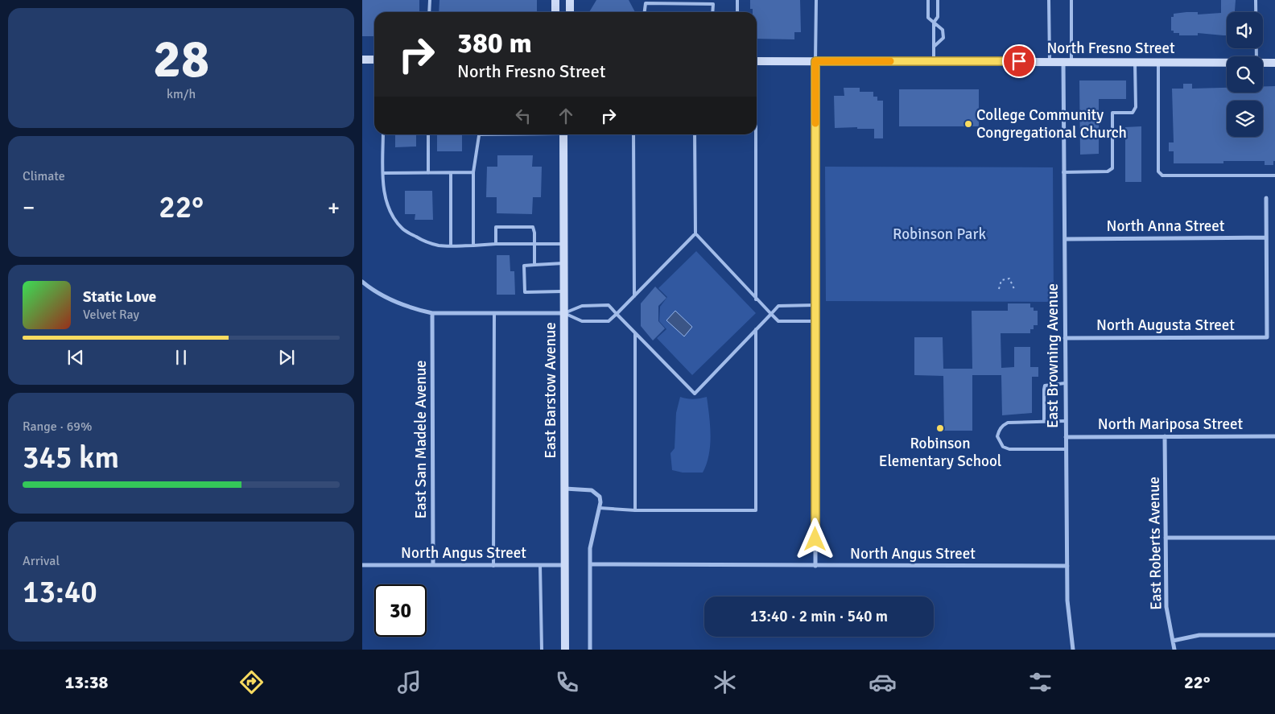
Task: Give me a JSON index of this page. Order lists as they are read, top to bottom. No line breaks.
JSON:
{"streets":{"main road":["North Fresno Street","East Barstow Avenue"],"street":["North Anna Street","North Augusta Street","East Browning Avenue","North Mariposa Street","East San Madele Avenue","East Roberts Avenue","North Angus Street"]},"crossings":[["North Fresno Street","East Browning Avenue"],["North Anna Street","North Augusta Street"],["North Anna Street","East Browning Avenue"],["North Augusta Street","East Browning Avenue"],["East Browning Avenue","North Mariposa Street"],["East Browning Avenue","North Angus Street"],["East Barstow Avenue","North Angus Street"],["North Mariposa Street","East Roberts Avenue"],["East San Madele Avenue","North Angus Street"]],"parks":["Robinson Park"],"places":["College Community Congregational Church","Robinson Elementary School"],"page":{"tile":[["28","km/h"],"Climate",["Range · 69%","345 km"],["Arrival","13:40"]],"turn":["380 m","North Fresno Street"],"heat":["−","22°","+"],"song":["Static Love","Velvet Ray"],"limit":"30","trip":"13:40 · 2 min · 540 m","tabs":["13:38","22°"]}}
